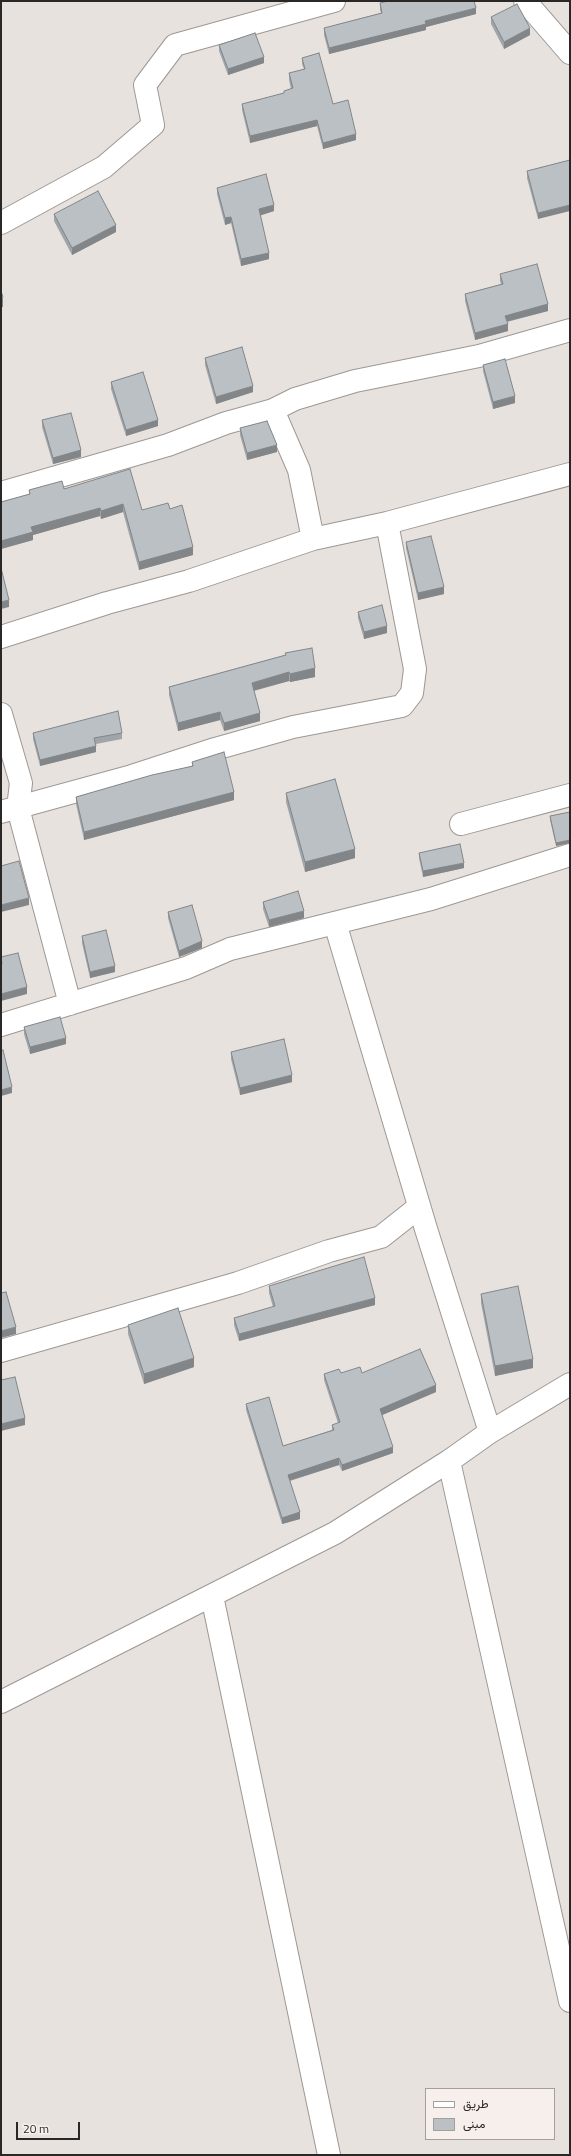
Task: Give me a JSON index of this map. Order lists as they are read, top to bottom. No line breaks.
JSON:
{"legend":["طريق","مبنى"],"scale_bar":"20 m"}
